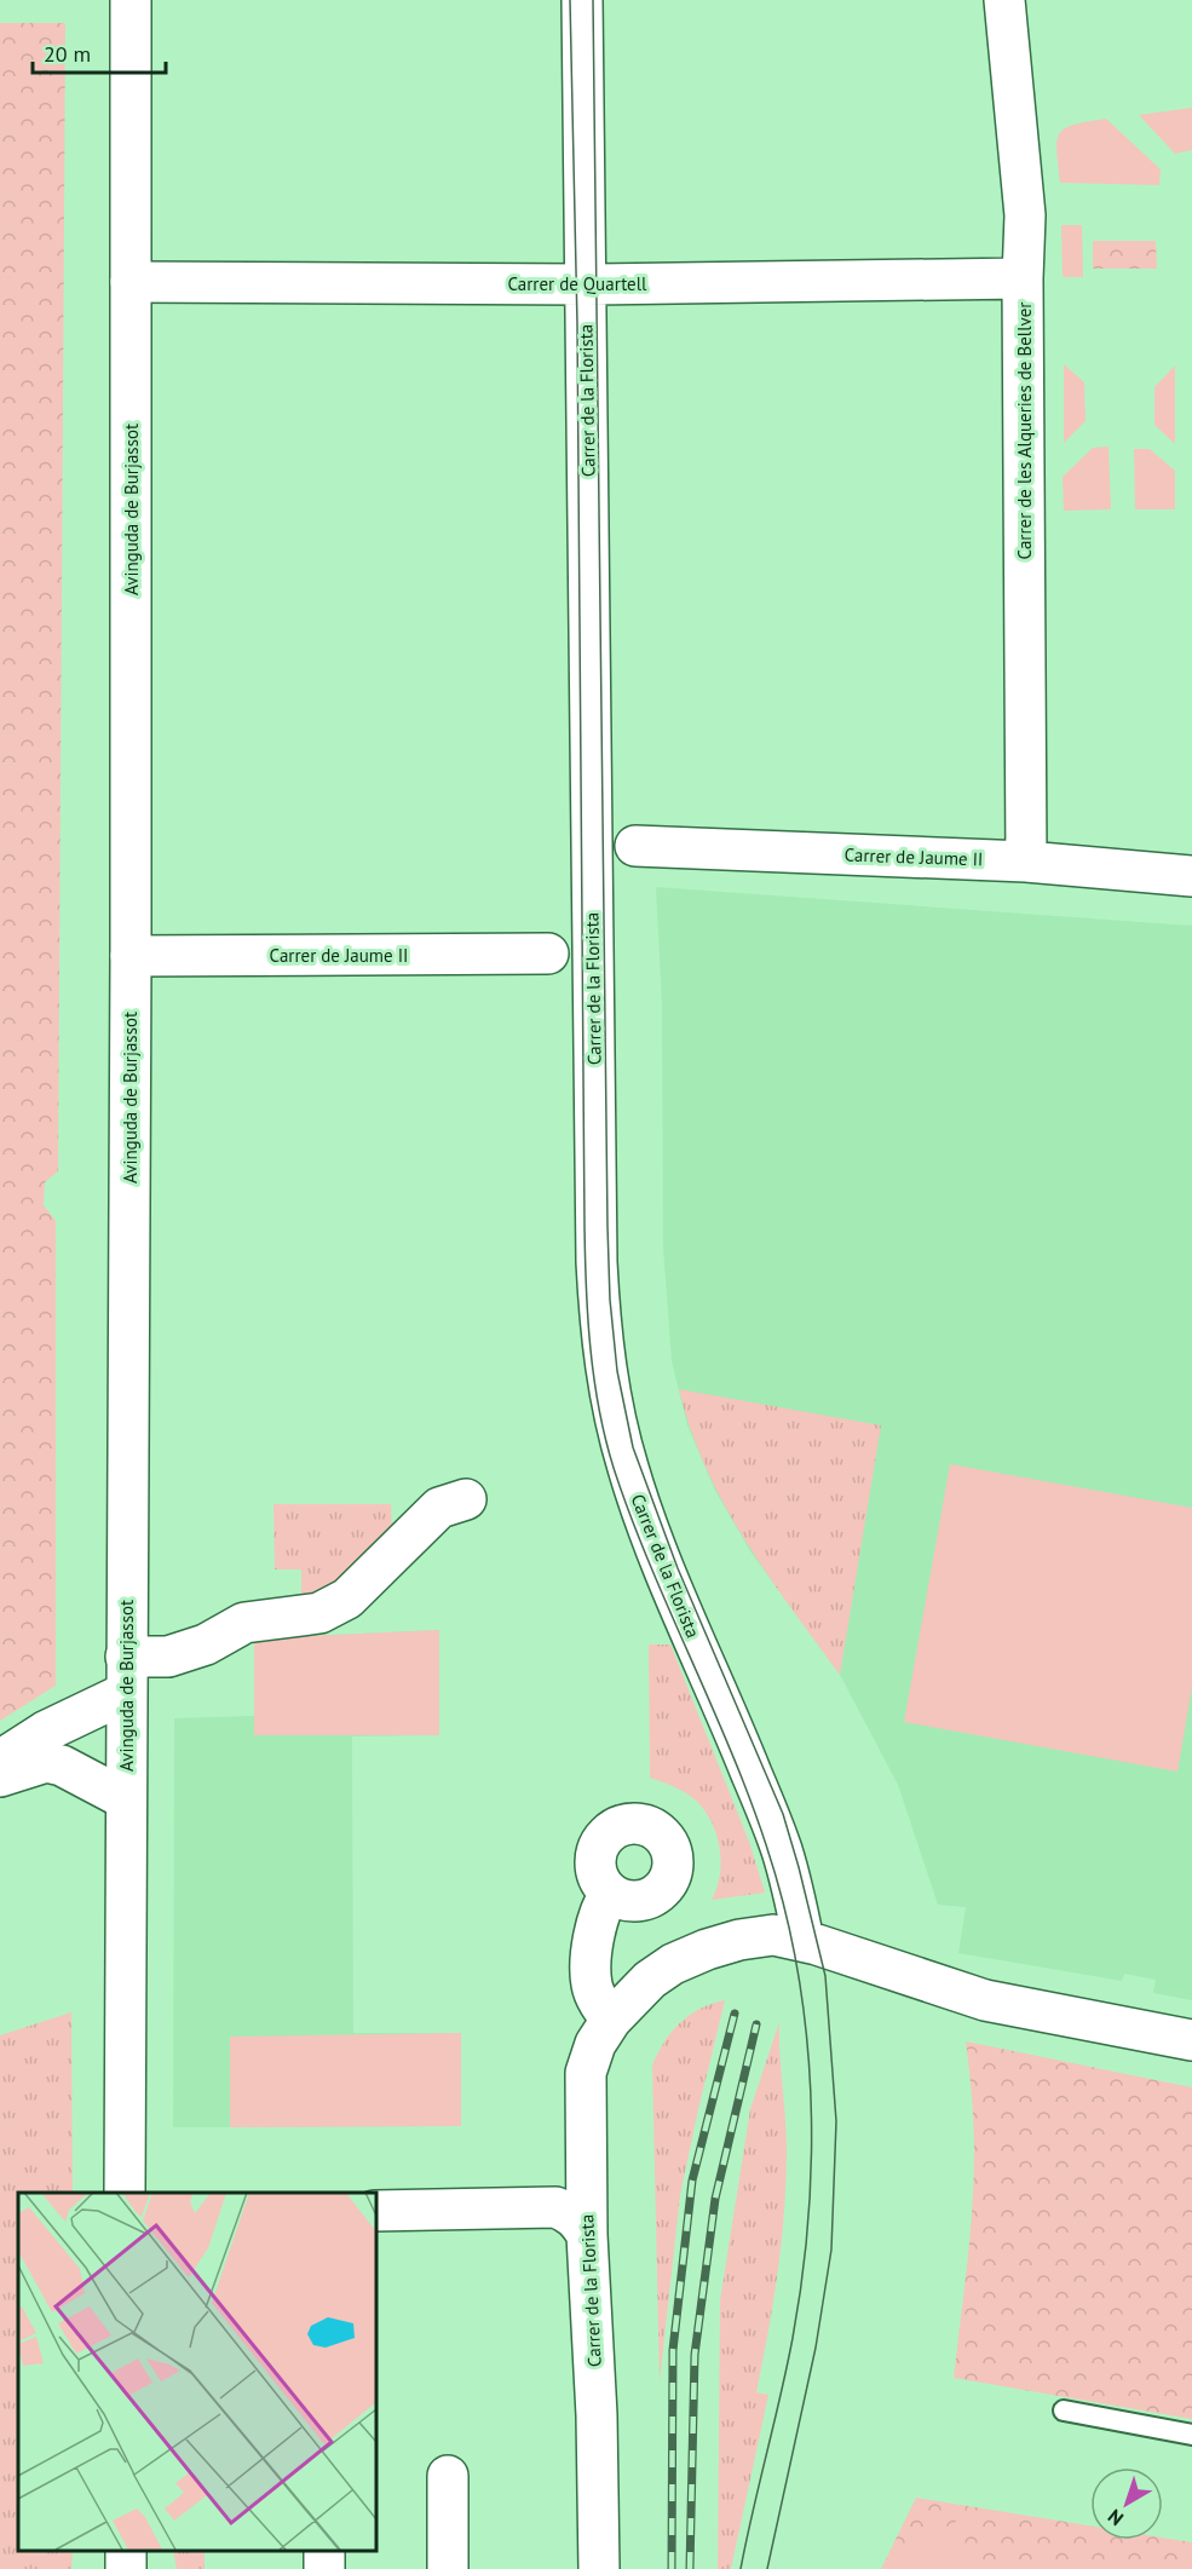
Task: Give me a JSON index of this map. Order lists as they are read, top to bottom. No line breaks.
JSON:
{"streets":{"street":["Carrer de Quartell","Carrer de la Florista","Carrer de les Alqueries de Bellver","Avinguda de Burjassot","Carrer de Jaume II"]},"crossings":[["Carrer de Quartell","Carrer de la Florista"],["Carrer de Quartell","Carrer de les Alqueries de Bellver"],["Carrer de Quartell","Avinguda de Burjassot"],["Carrer de les Alqueries de Bellver","Carrer de Jaume II"],["Avinguda de Burjassot","Carrer de Jaume II"]],"scale_bar":"20 m","north":"bottom left"}
